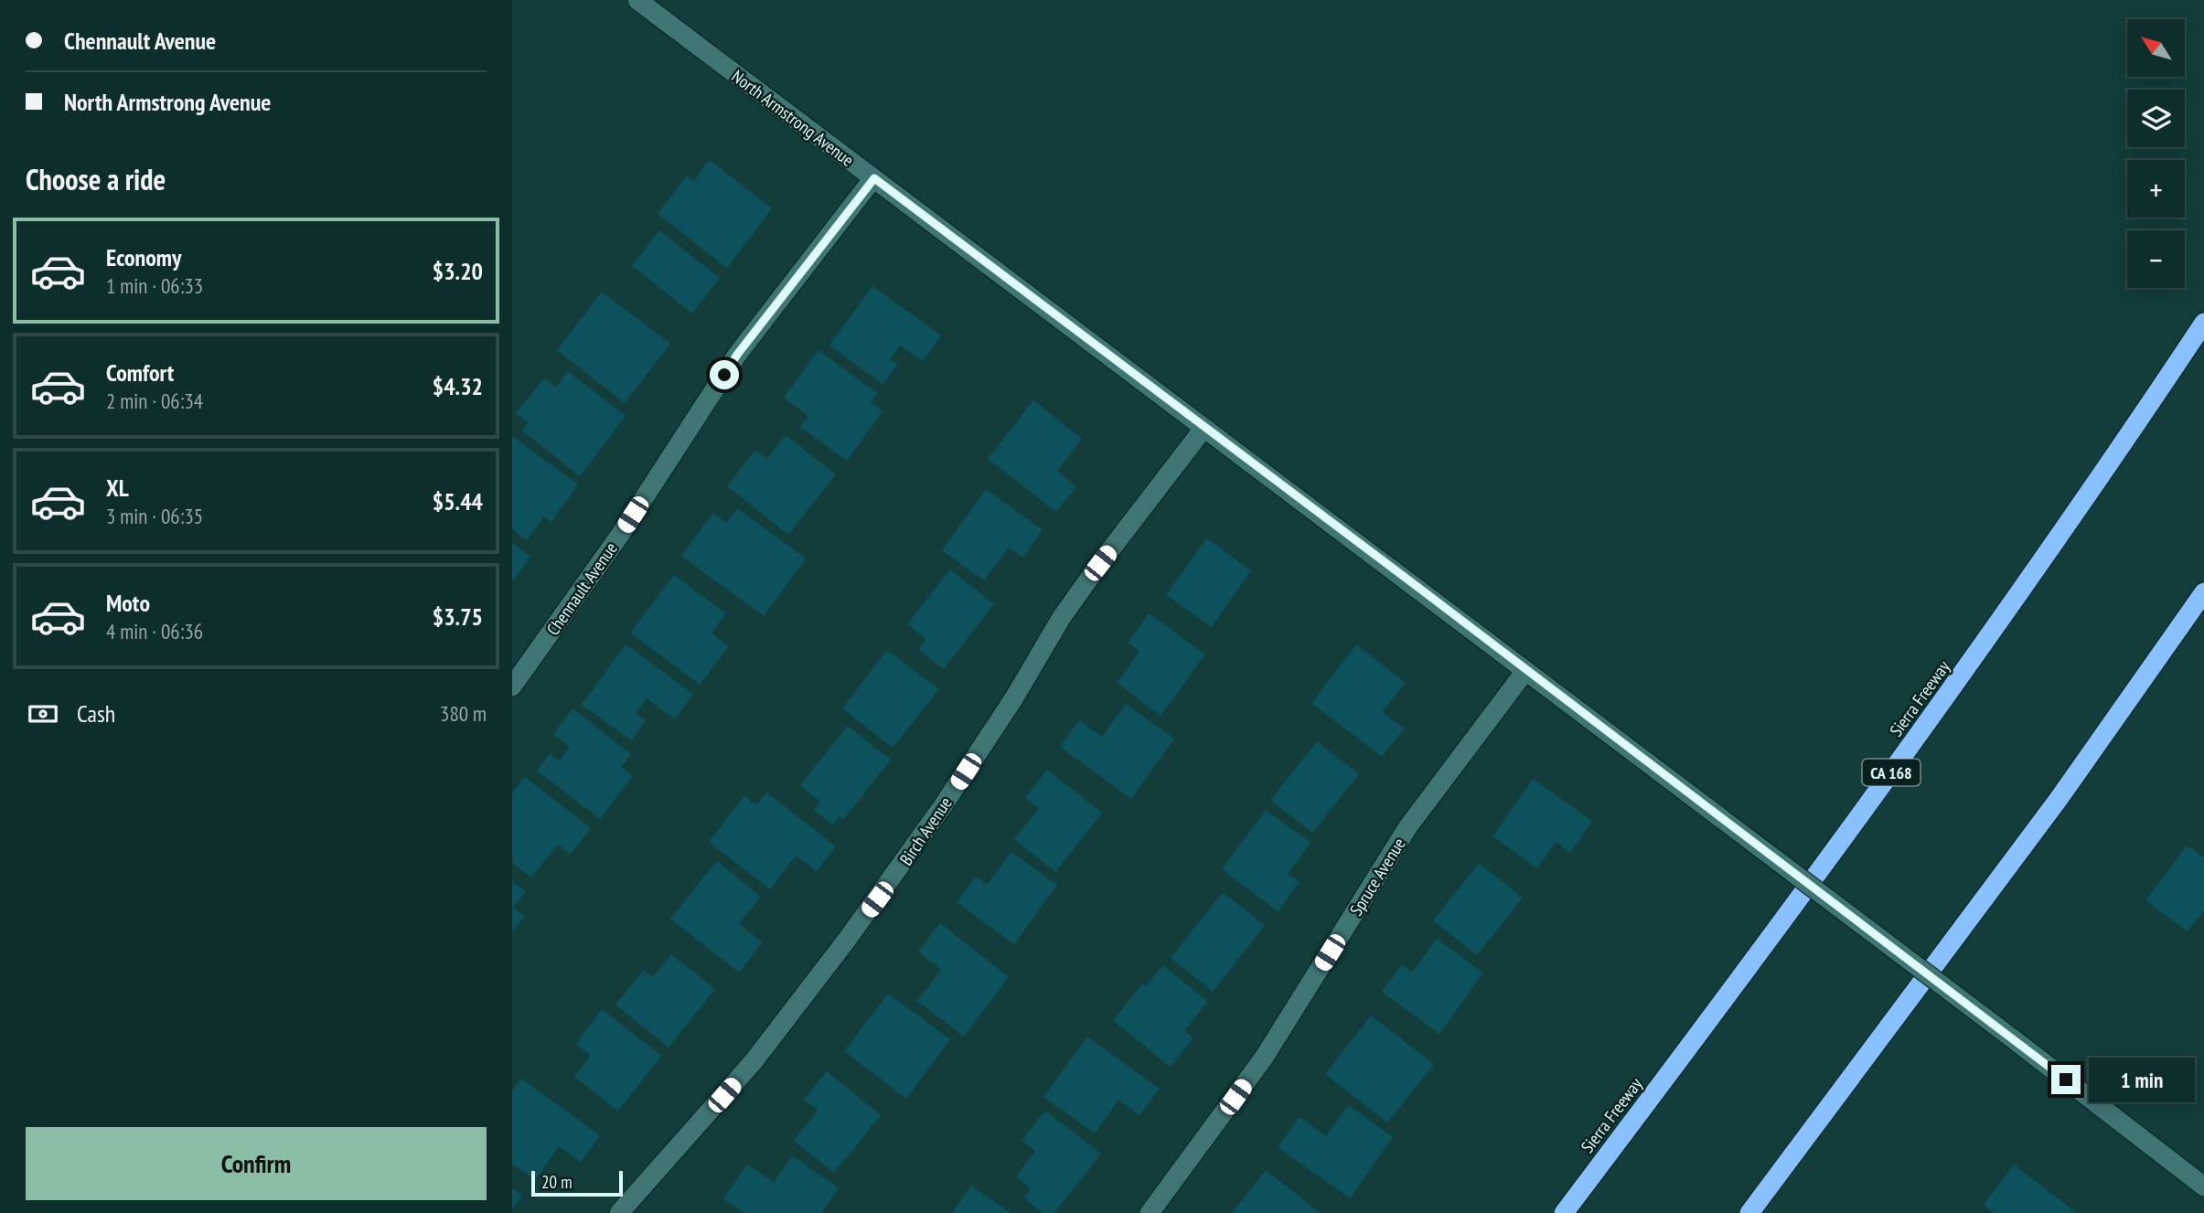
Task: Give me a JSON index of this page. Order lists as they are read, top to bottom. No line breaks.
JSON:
{"streets":{"highway":["Sierra Freeway","CA 168"],"street":["North Armstrong Avenue","Chennault Avenue","Birch Avenue","Spruce Avenue"]},"crossings":[["North Armstrong Avenue","Chennault Avenue"],["North Armstrong Avenue","Birch Avenue"],["North Armstrong Avenue","Spruce Avenue"]],"scale_bar":"20 m","north":"top left","page":{"banner":["Chennault Avenue","North Armstrong Avenue"],"map_buttons":["+","−"],"heading":"Choose a ride","list":[{"name":"Economy","note":"1 min · 06:33","value":"$3.20"},{"name":"Comfort","note":"2 min · 06:34","value":"$4.32"},{"name":"XL","note":"3 min · 06:35","value":"$5.44"},{"name":"Moto","note":"4 min · 06:36","value":"$3.75"}],"pay":["Cash","380 m"],"bubble":"1 min","buttons":"Confirm","scale":"20 m"}}
